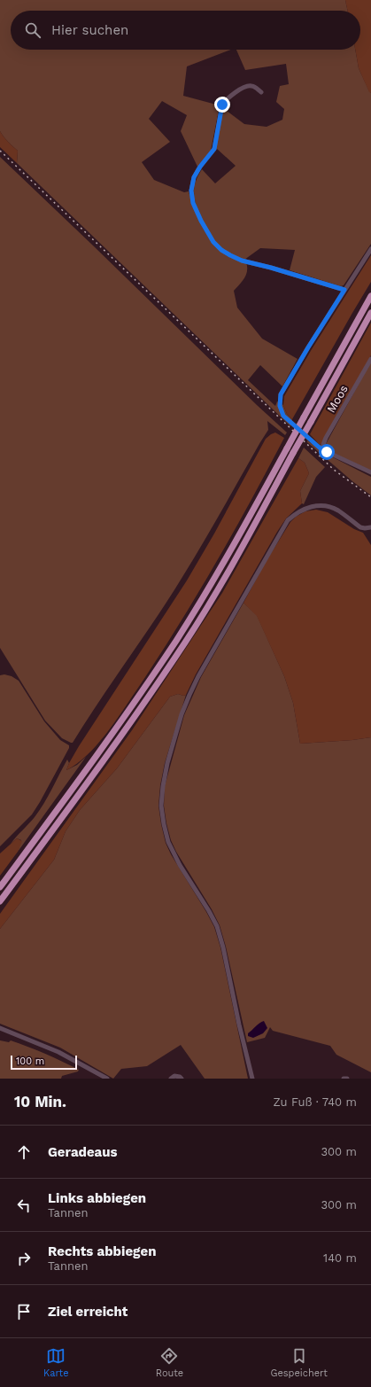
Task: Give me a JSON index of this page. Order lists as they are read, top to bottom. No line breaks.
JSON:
{"streets":{"street":["Moos"]},"scale_bar":"100 m","page":{"search":"Hier suchen","scale":"100 m","heading":["10 Min.","Zu Fuß · 740 m"],"list":[["Geradeaus","300 m"],["Links abbiegen","Tannen","300 m"],["Rechts abbiegen","Tannen","140 m"],"Ziel erreicht"],"nav":["Karte","Route","Gespeichert"]}}
